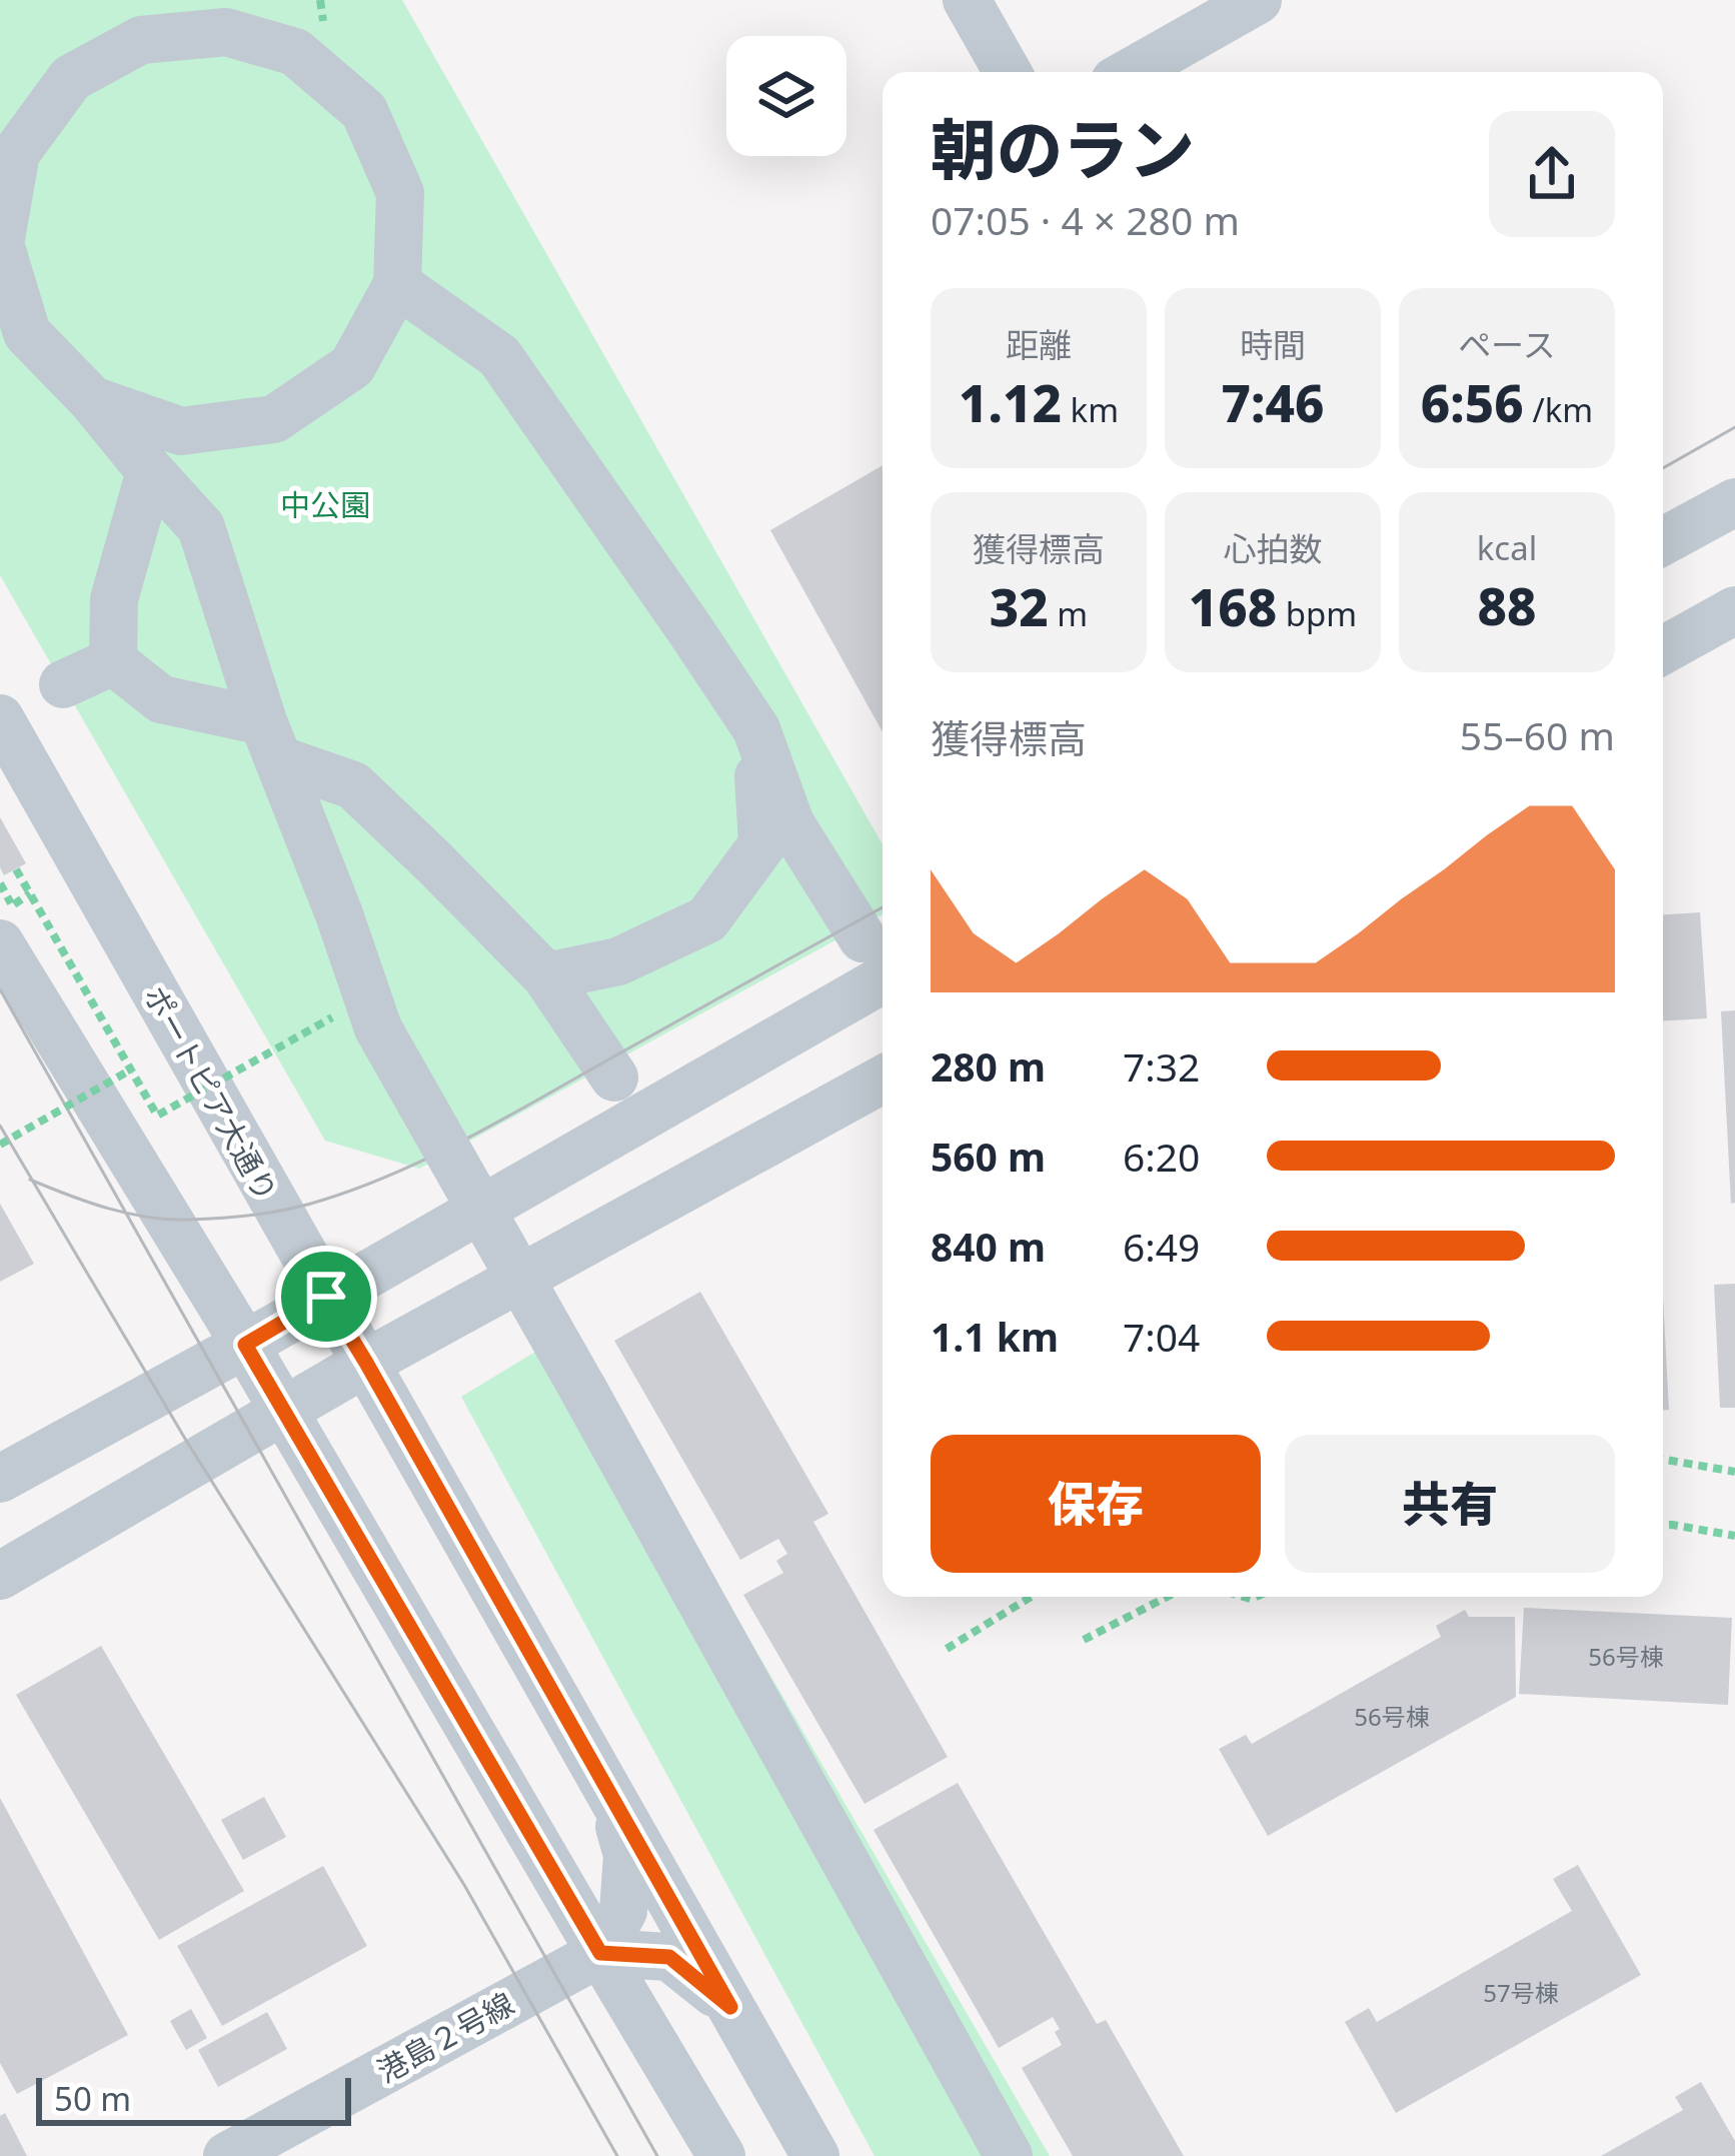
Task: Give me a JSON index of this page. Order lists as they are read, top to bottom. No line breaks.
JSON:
{"streets":{"street":["ポートピア大通り","港島２号線"]},"parks":["中公園"],"house_numbers":["56号棟","56号棟","57号棟"],"scale_bar":"50 m","page":{"heading":["朝のラン","07:05 · 4 × 280 m"],"stats":[["距離","1.12 km"],["時間","7:46"],["ペース","6:56 /km"],["獲得標高","32 m"],["心拍数","168 bpm"],["kcal","88"]],"chart":["獲得標高","55–60 m"],"list":[{"name":"280 m","note":"7:32"},{"name":"560 m","note":"6:20"},{"name":"840 m","note":"6:49"},{"name":"1.1 km","note":"7:04"}],"buttons":["保存","共有"],"scale":"50 m"}}
